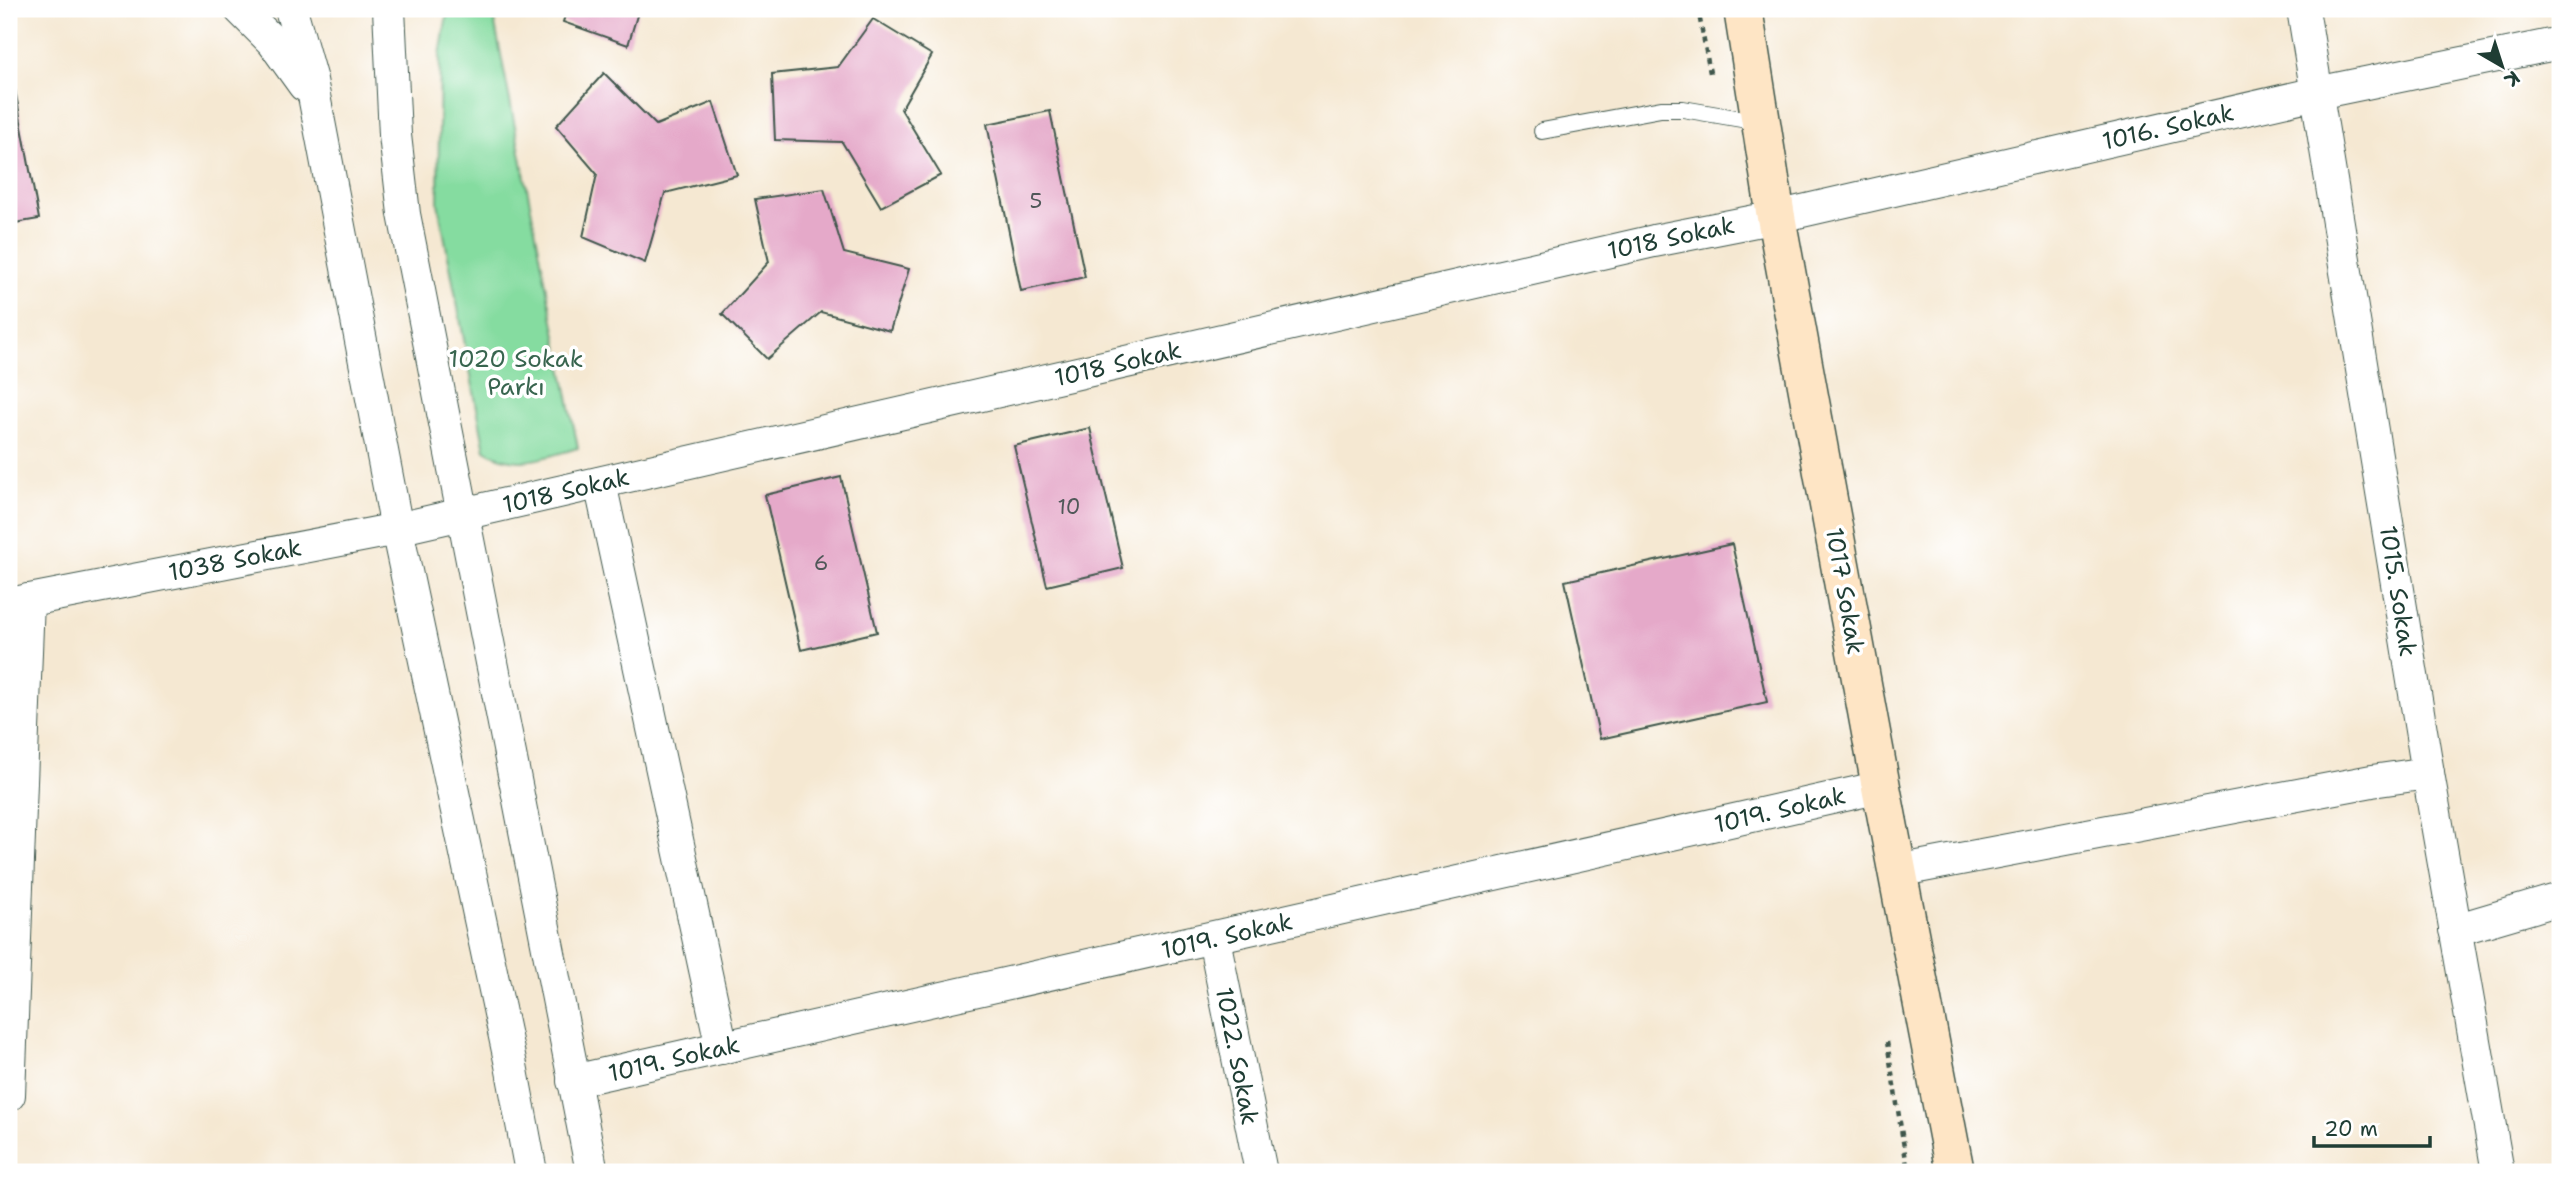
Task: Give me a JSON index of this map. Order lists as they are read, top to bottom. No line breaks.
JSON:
{"streets":{"street":["1016. Sokak","1018 Sokak","1038 Sokak","1017 Sokak","1015. Sokak","1019. Sokak","1022. Sokak"]},"crossings":[["1016. Sokak","1018 Sokak"],["1016. Sokak","1017 Sokak"],["1016. Sokak","1015. Sokak"],["1018 Sokak","1038 Sokak"],["1018 Sokak","1017 Sokak"],["1017 Sokak","1019. Sokak"],["1019. Sokak","1022. Sokak"]],"parks":["1020 Sokak Parkı"],"house_numbers":["5","10","6"],"scale_bar":"20 m","north":"bottom right"}
